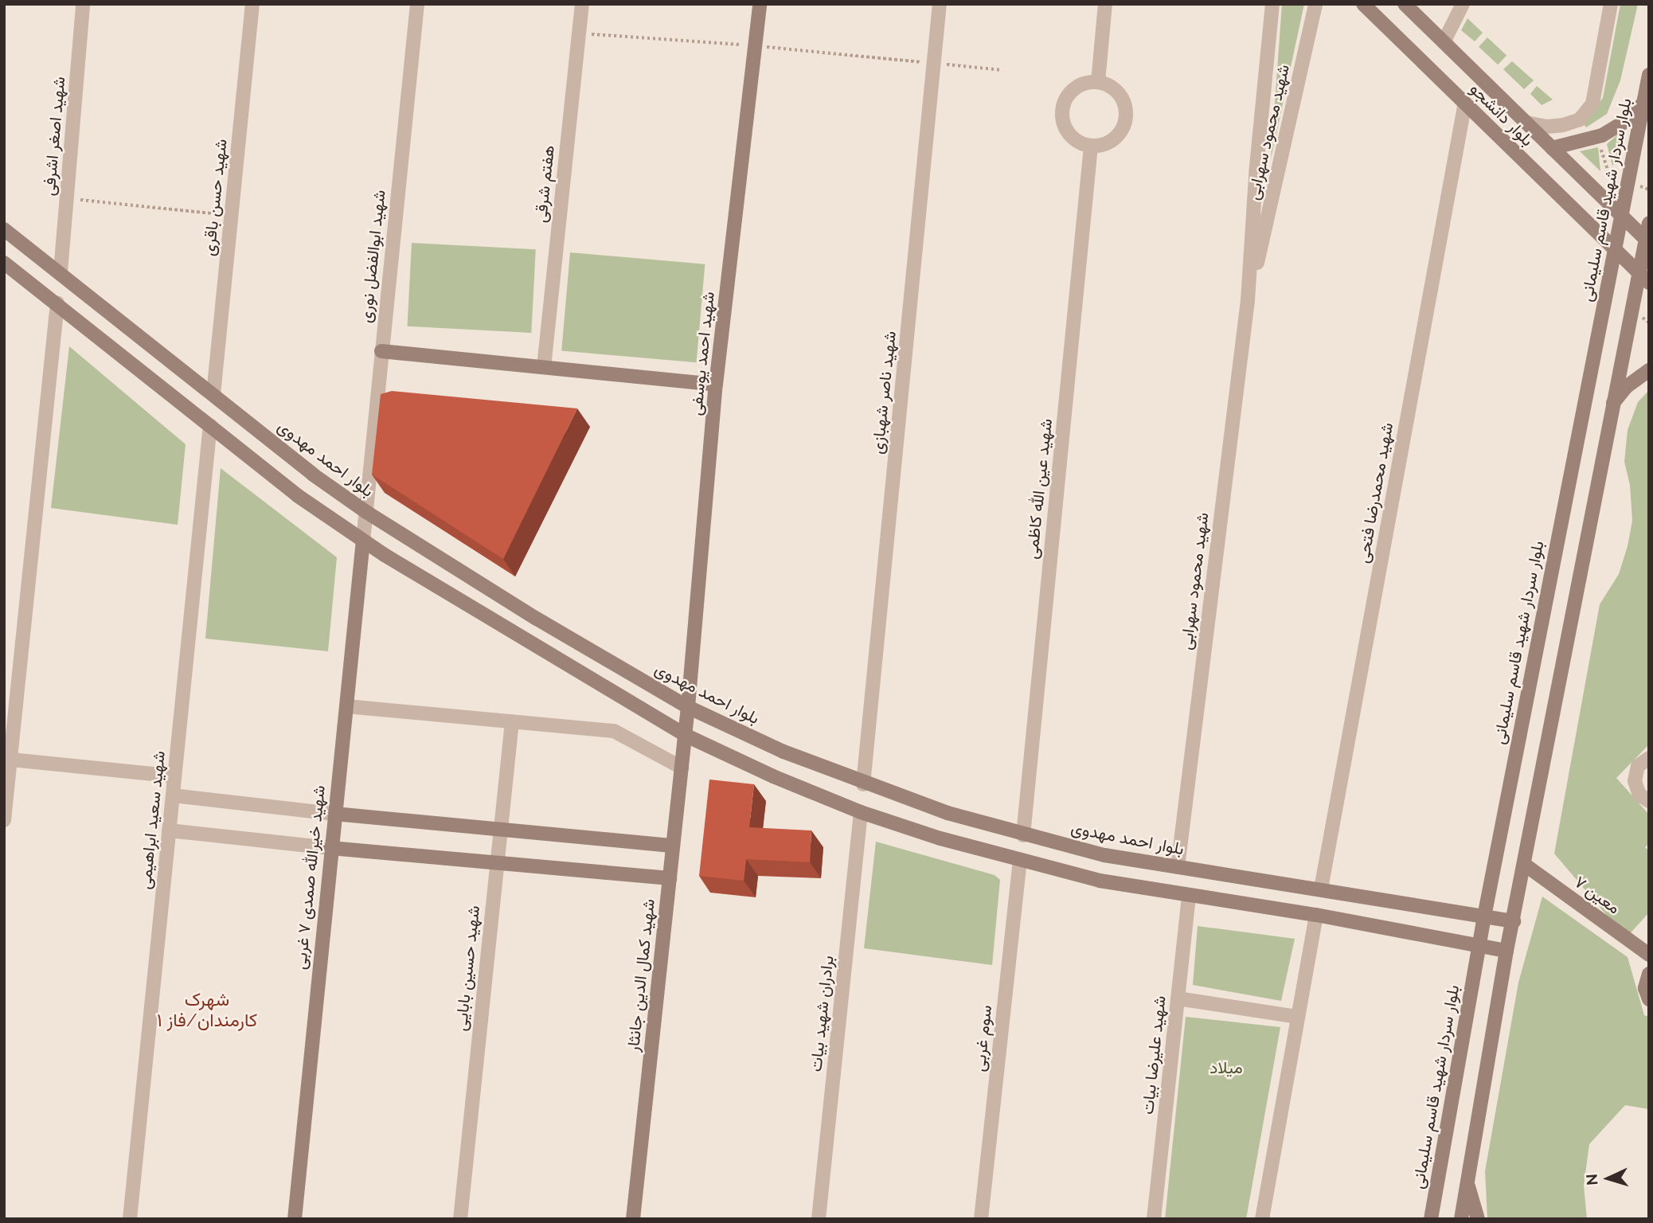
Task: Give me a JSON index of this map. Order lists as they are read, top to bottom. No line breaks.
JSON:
{"streets":{"main road":["بلوار دانشجو","بلوار سردار شهید قاسم سلیمانی","شهید احمد یوسفی","بلوار احمد مهدوی","شهید خیرالله صمدی ۷ غربی","معین ۷","شهید کمال الدین جانثار"],"street":["شهید محمود سهرابی","شهید اصغر اشرفی","هفتم شرقی","شهید حسن باقری","شهید ابوالفضل نوری","شهید ناصر شهبازی","شهید عین الله کاظمی","شهید محمدرضا فتحی","شهید سعید ابراهیمی","شهید حسین بابایی","برادران شهید بیات","سوم غربی","شهید علیرضا بیات"]},"crossings":[["بلوار دانشجو","بلوار سردار شهید قاسم سلیمانی"],["بلوار دانشجو","شهید محمدرضا فتحی"],["شهید محمود سهرابی","بلوار احمد مهدوی"],["شهید اصغر اشرفی","بلوار احمد مهدوی"],["شهید حسن باقری","بلوار احمد مهدوی"],["بلوار سردار شهید قاسم سلیمانی","بلوار احمد مهدوی"],["شهید ابوالفضل نوری","بلوار احمد مهدوی"],["شهید ابوالفضل نوری","شهید خیرالله صمدی ۷ غربی"],["شهید احمد یوسفی","بلوار احمد مهدوی"],["شهید احمد یوسفی","شهید کمال الدین جانثار"],["شهید ناصر شهبازی","بلوار احمد مهدوی"],["بلوار احمد مهدوی","شهید عین الله کاظمی"],["بلوار احمد مهدوی","شهید محمدرضا فتحی"]],"districts":["شهرک کارمندان/فاز ۱"],"parks":["میلاد"],"north":"left"}
